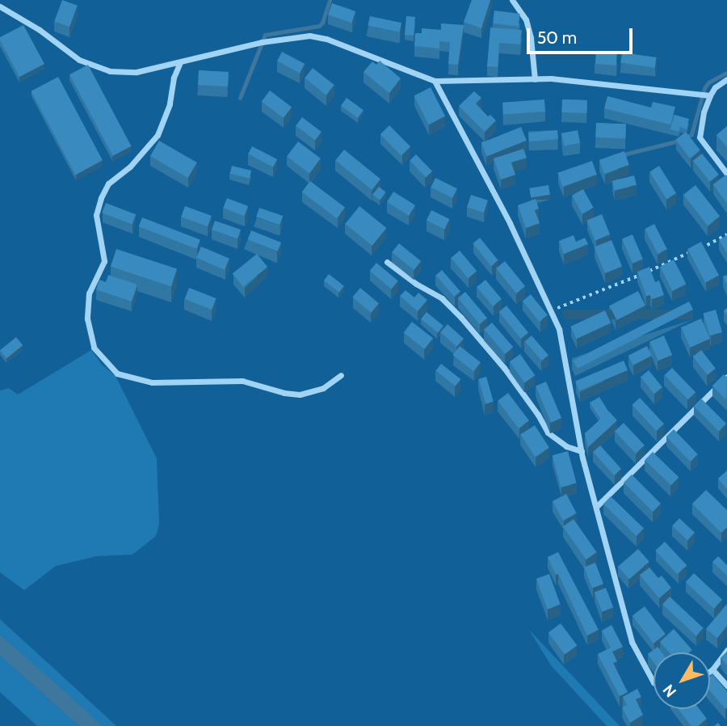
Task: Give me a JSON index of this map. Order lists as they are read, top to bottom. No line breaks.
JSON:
{"scale_bar":"50 m","north":"bottom left"}
